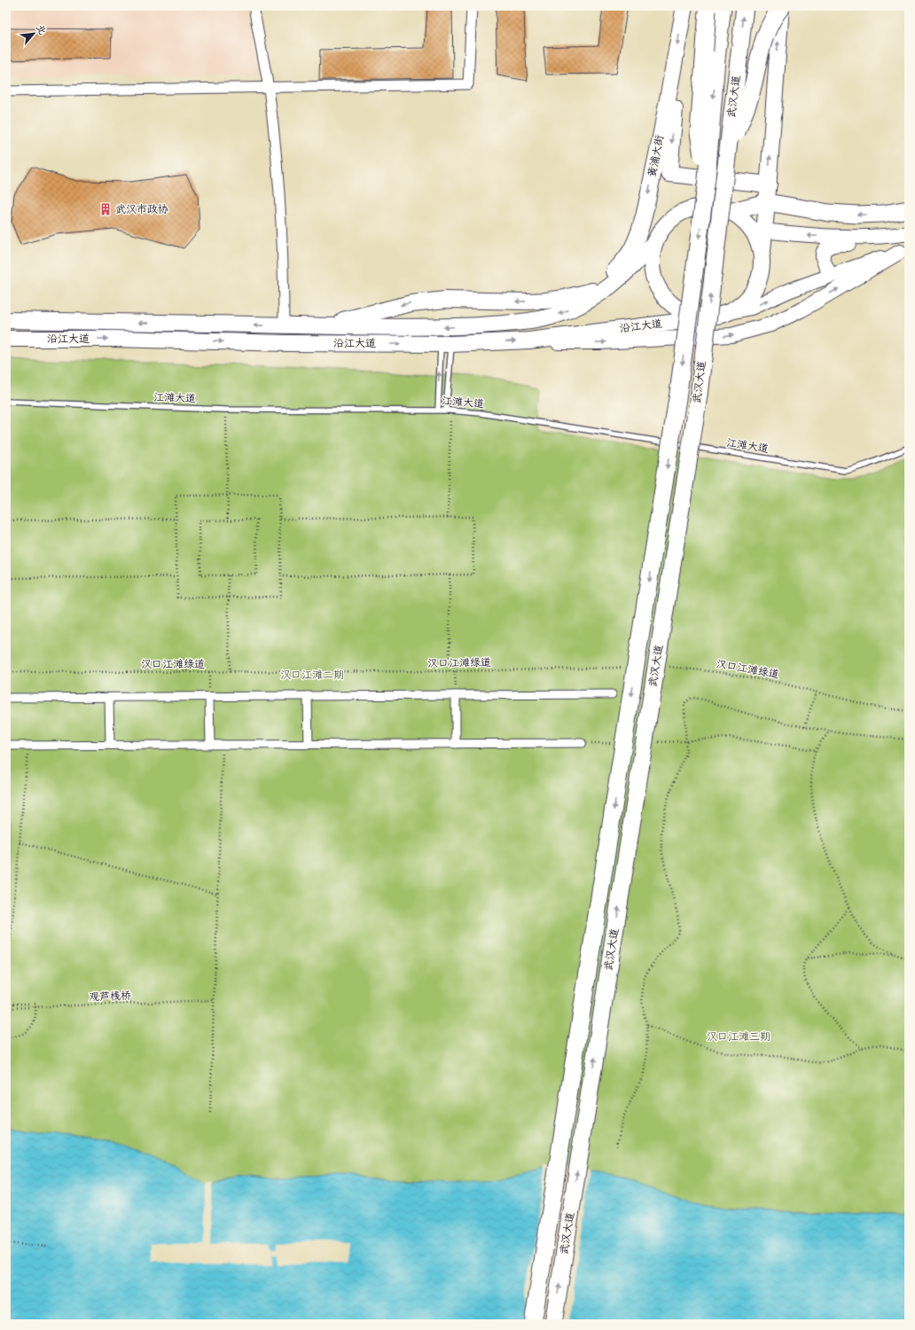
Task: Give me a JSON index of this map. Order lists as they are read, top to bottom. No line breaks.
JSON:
{"streets":{"highway":["武汉大道"],"main road":["黄浦大街","沿江大道"],"lane":["江滩大道"],"path":["汉口江滩绿道","观芦栈桥"]},"parks":["汉口江滩二期","汉口江滩三期"],"places":{"building":["武汉市政协"]},"north":"top right"}
